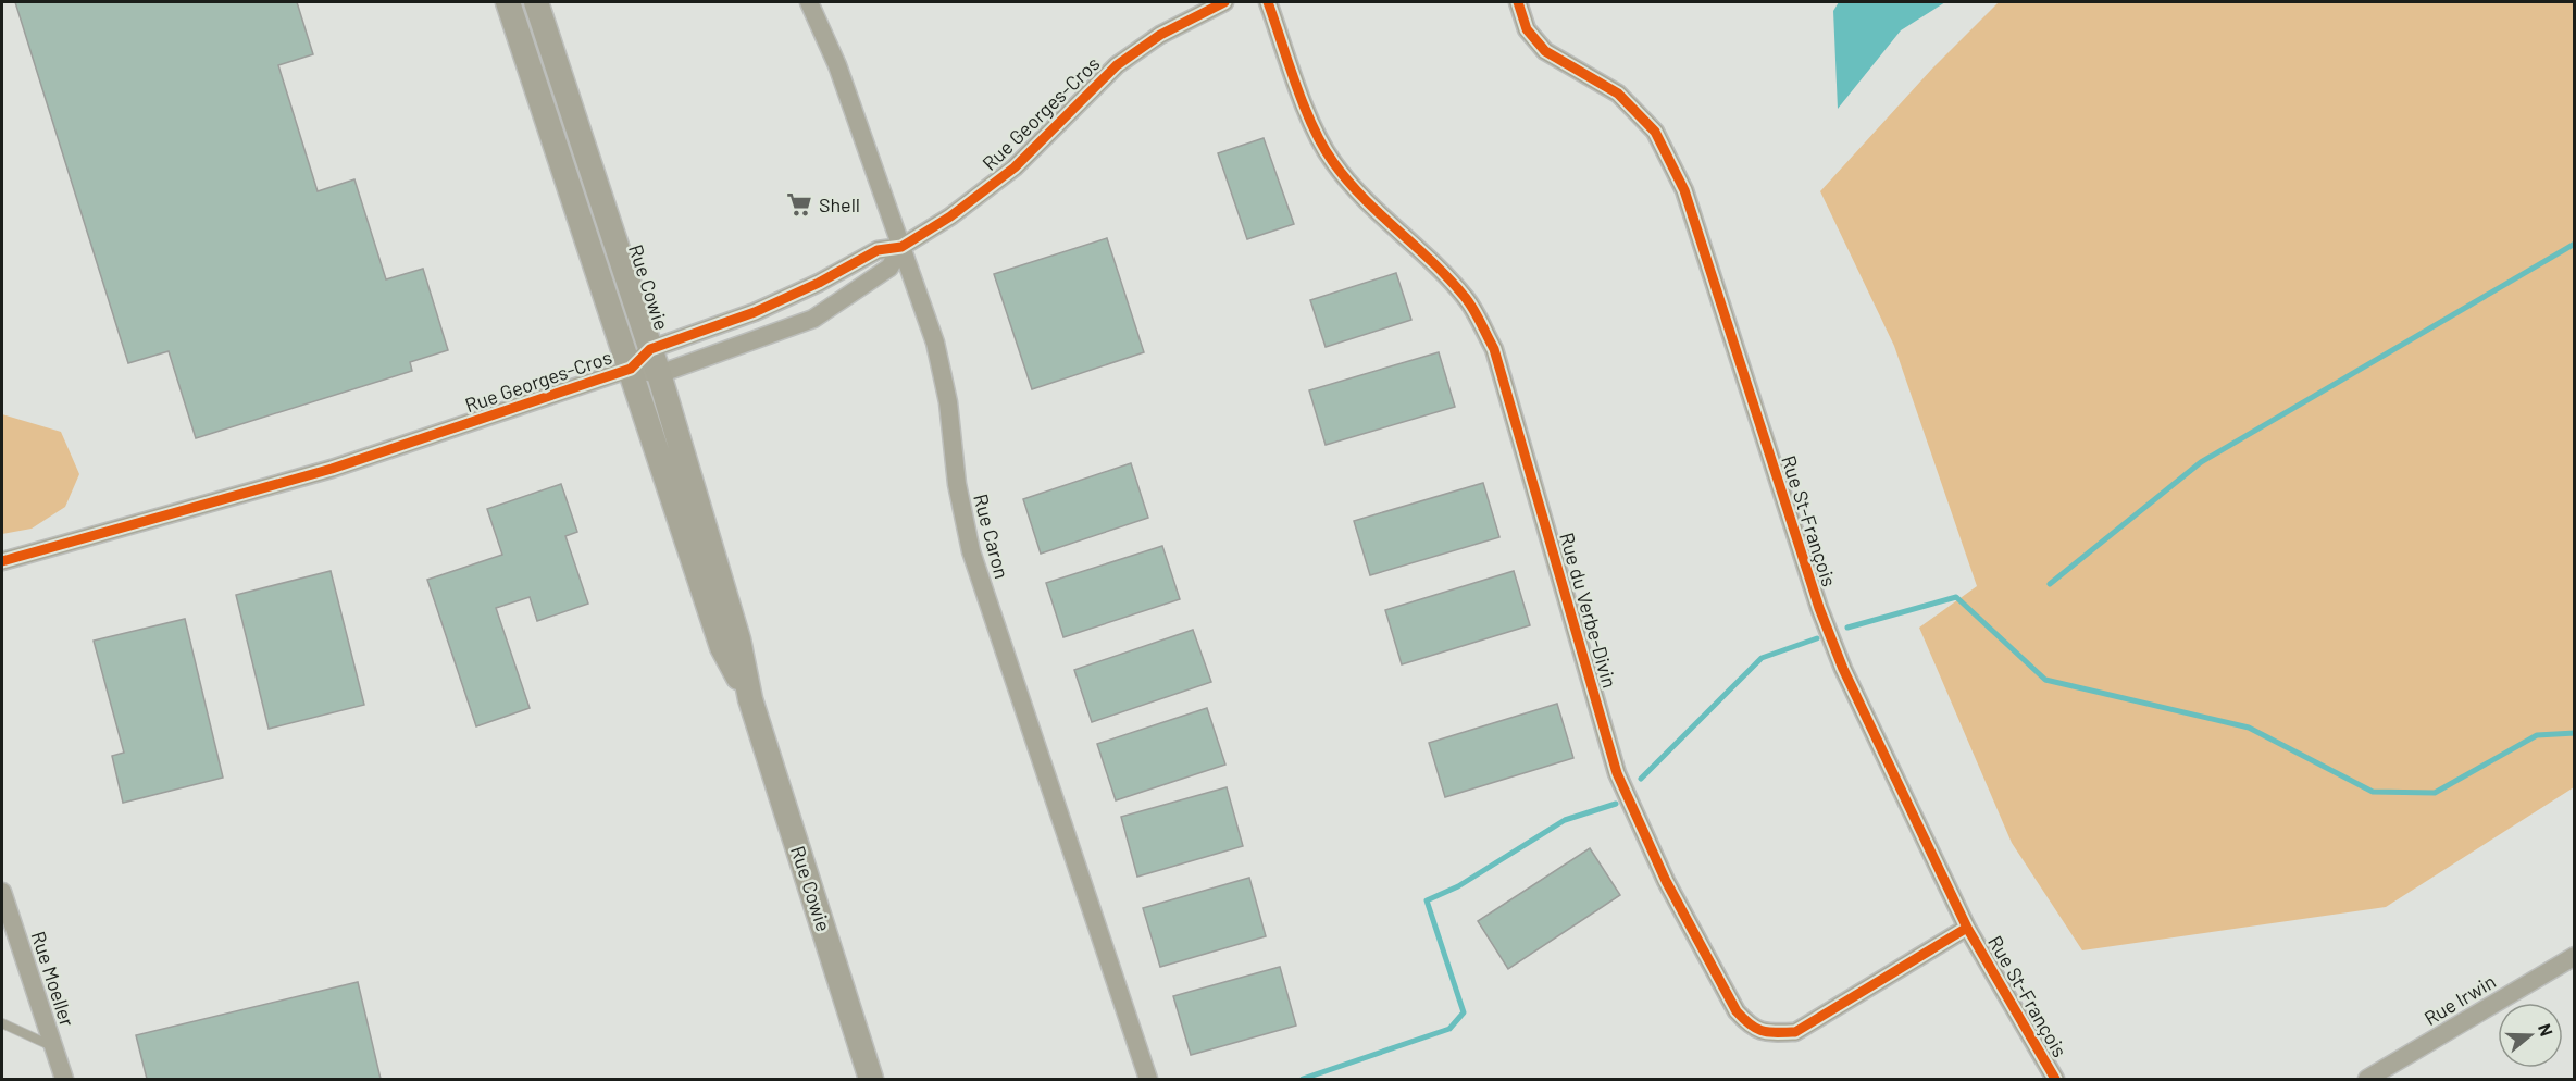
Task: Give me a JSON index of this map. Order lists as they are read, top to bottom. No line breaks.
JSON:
{"streets":{"main road":["Rue Cowie"],"street":["Rue Georges-Cros","Rue St-François","Rue Caron","Rue du Verbe-Divin","Rue Moeller","Rue Irwin"]},"crossings":[["Rue Georges-Cros","Rue Cowie"],["Rue Georges-Cros","Rue Caron"],["Rue St-François","Rue du Verbe-Divin"]],"places":{"supermarket":["Shell"]},"north":"right"}
